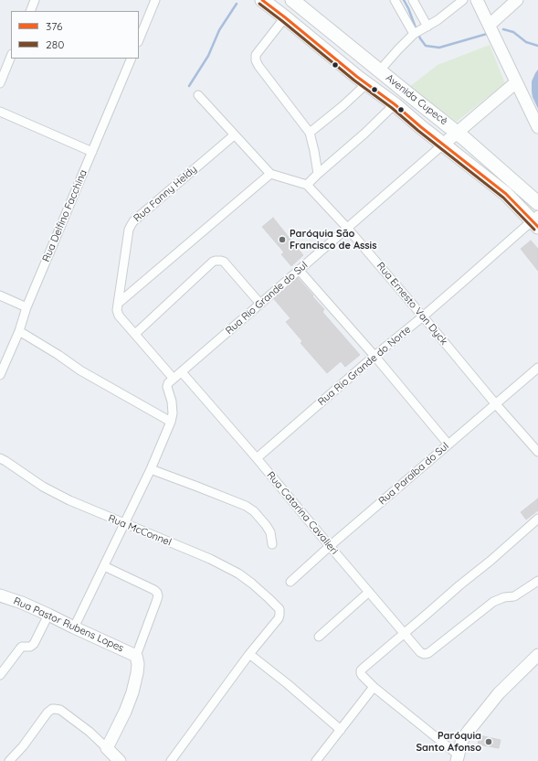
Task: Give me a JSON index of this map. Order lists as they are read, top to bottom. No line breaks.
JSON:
{"streets":{"main road":["Avenida Cupecê"],"street":["Rua Fanny Heldy","Rua Delfino Facchina","Rua Rio Grande do Sul","Rua Ernesto Van Dyck","Rua Rio Grande do Norte","Rua Paraíba do Sul","Rua Catarina Cavalieri","Rua McConnel","Rua Pastor Rubens Lopes"]},"crossings":[["Avenida Cupecê","Rua Rio Grande do Sul"],["Avenida Cupecê","Rua Rio Grande do Norte"],["Rua Fanny Heldy","Rua Rio Grande do Sul"],["Rua Rio Grande do Sul","Rua Ernesto Van Dyck"],["Rua Rio Grande do Sul","Rua Catarina Cavalieri"],["Rua Ernesto Van Dyck","Rua Rio Grande do Norte"],["Rua Ernesto Van Dyck","Rua Paraíba do Sul"],["Rua Rio Grande do Norte","Rua Catarina Cavalieri"],["Rua Paraíba do Sul","Rua Catarina Cavalieri"]],"places":["Paróquia São Francisco de Assis","Paróquia Santo Afonso"],"lines":["transit line 376","transit line 280"],"legend":["376","280"]}
